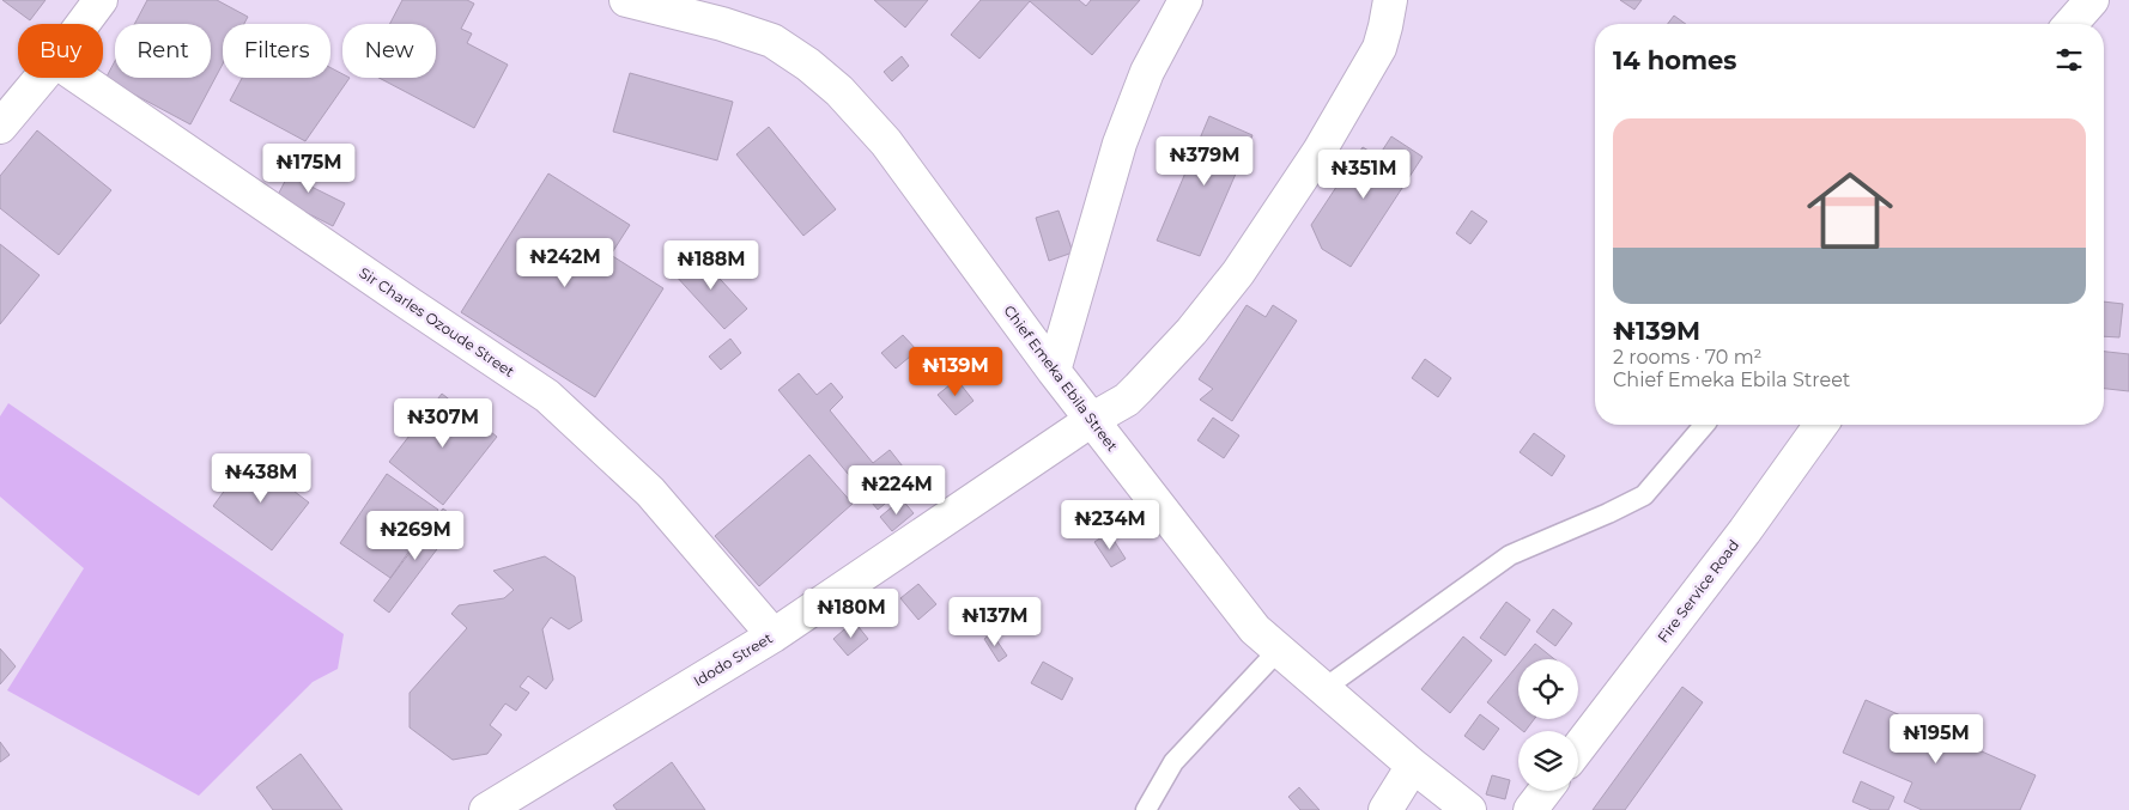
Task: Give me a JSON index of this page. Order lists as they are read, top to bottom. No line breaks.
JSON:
{"streets":{"street":["Sir Charles Ozoude Street","Chief Emeka Ebila Street","Fire Service Road","Idodo Street"]},"crossings":[["Sir Charles Ozoude Street","Idodo Street"],["Chief Emeka Ebila Street","Idodo Street"]],"page":{"chip":["Buy","Rent","Filters","New"],"heading":"14 homes","list":[{"name":"₦139M","note":"2 rooms · 70 m² · Chief Emeka Ebila Street"}],"price":["₦379M","₦175M","₦351M","₦242M","₦188M","₦139M","₦307M","₦438M","₦224M","₦234M","₦269M","₦180M","₦137M","₦195M"]}}
